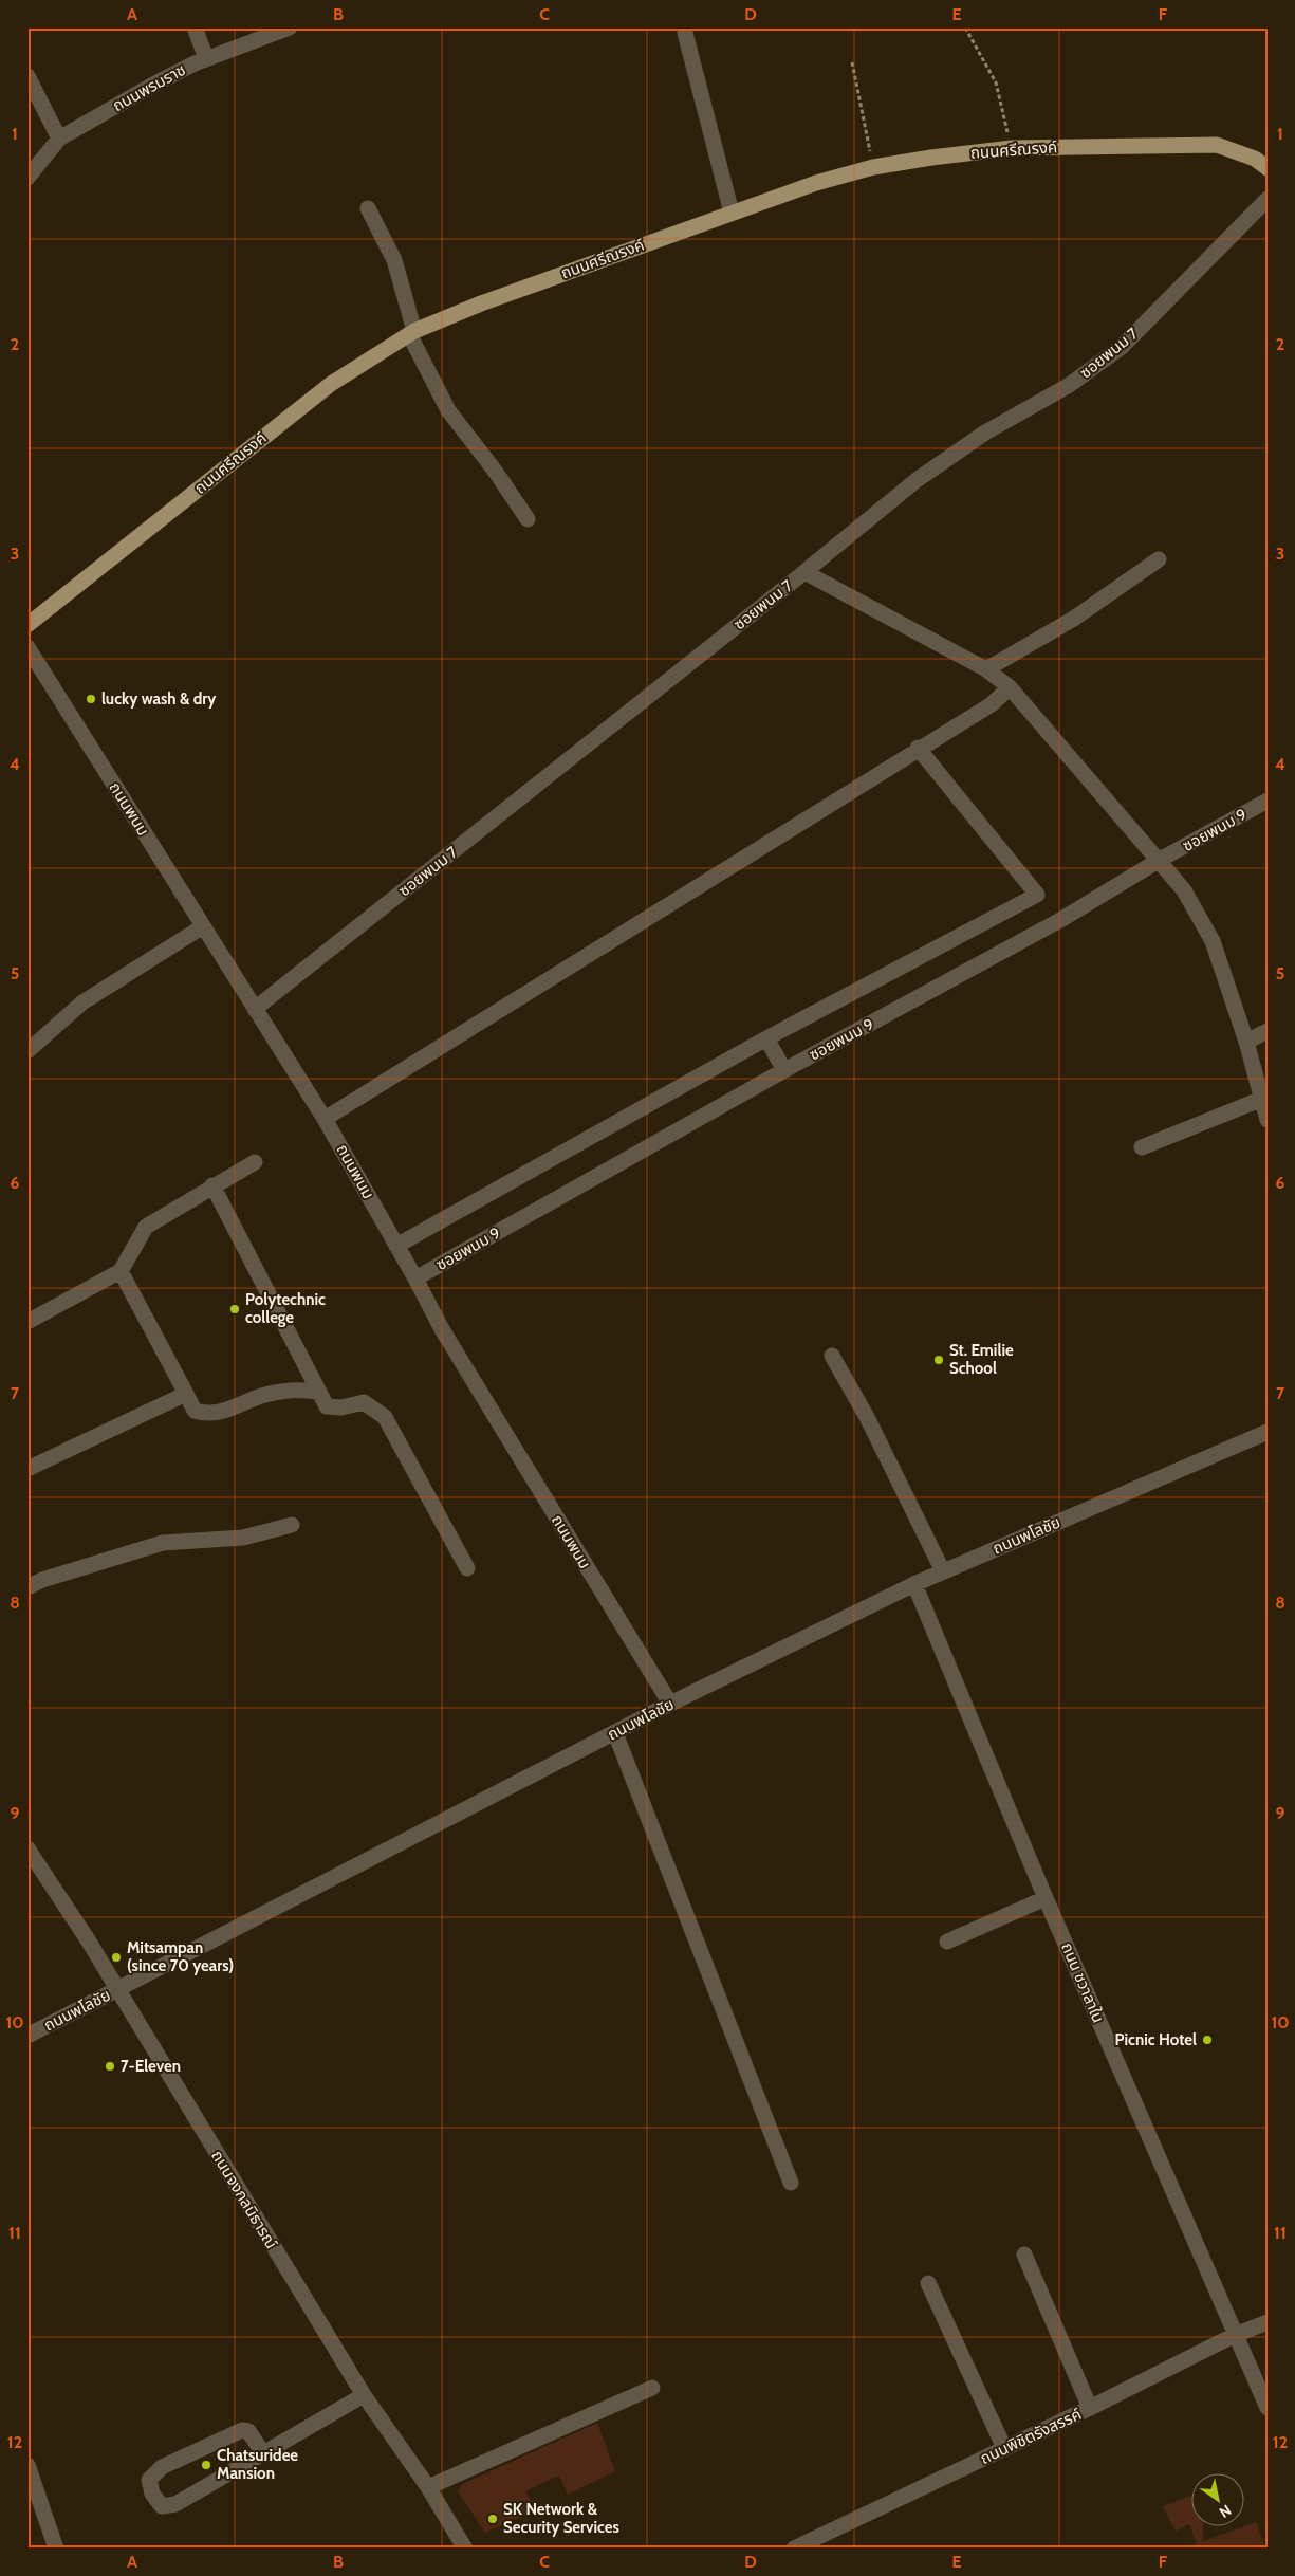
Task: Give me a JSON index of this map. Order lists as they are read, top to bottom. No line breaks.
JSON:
{"streets":{"main road":["ถนนศรีณรงค์"],"street":["ถนนพรมราช","ซอยพนม 7","ถนนพนม","ซอยพนม 9","ถนนพโลชัย","ถนน ชวาลาใน","ถนนจงกลนิธารณ์","ถนนพิชิตรังสรรค์"]},"crossings":[["ซอยพนม 7","ถนนพนม"],["ถนนพนม","ซอยพนม 9"],["ถนนพนม","ถนนพโลชัย"],["ถนนพโลชัย","ถนน ชวาลาใน"],["ถนนพโลชัย","ถนนจงกลนิธารณ์"],["ถนน ชวาลาใน","ถนนพิชิตรังสรรค์"]],"places":["lucky wash & dry","Polytechnic college","St. Emilie School","Mitsampan (since 70 years)","Picnic Hotel","7-Eleven","Chatsuridee Mansion","SK Network & Security Services"],"north":"bottom right","grid":{"columns":["A","B","C","D","E","F"],"rows":["1","2","3","4","5","6","7","8","9","10","11","12"]}}
